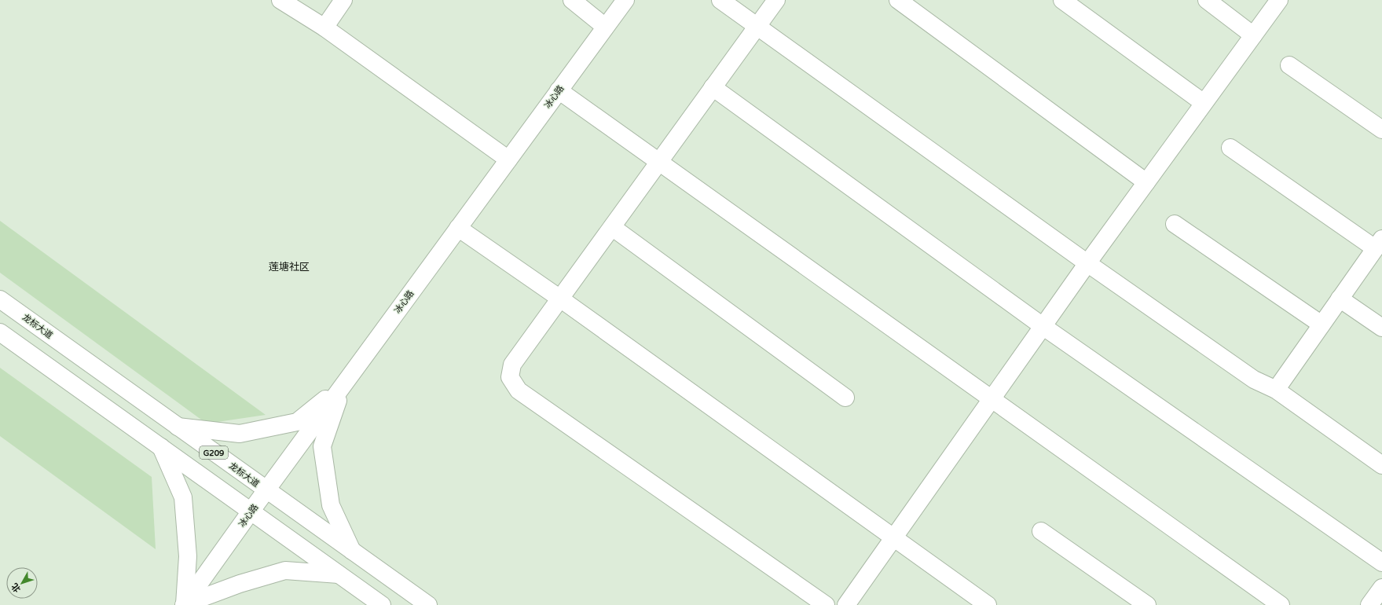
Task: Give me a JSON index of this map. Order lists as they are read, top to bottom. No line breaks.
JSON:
{"streets":{"main road":["冰心路","龙标大道","G209"]},"crossings":[["冰心路","龙标大道"],["冰心路","G209"]],"districts":["莲塘社区"],"north":"bottom left"}
